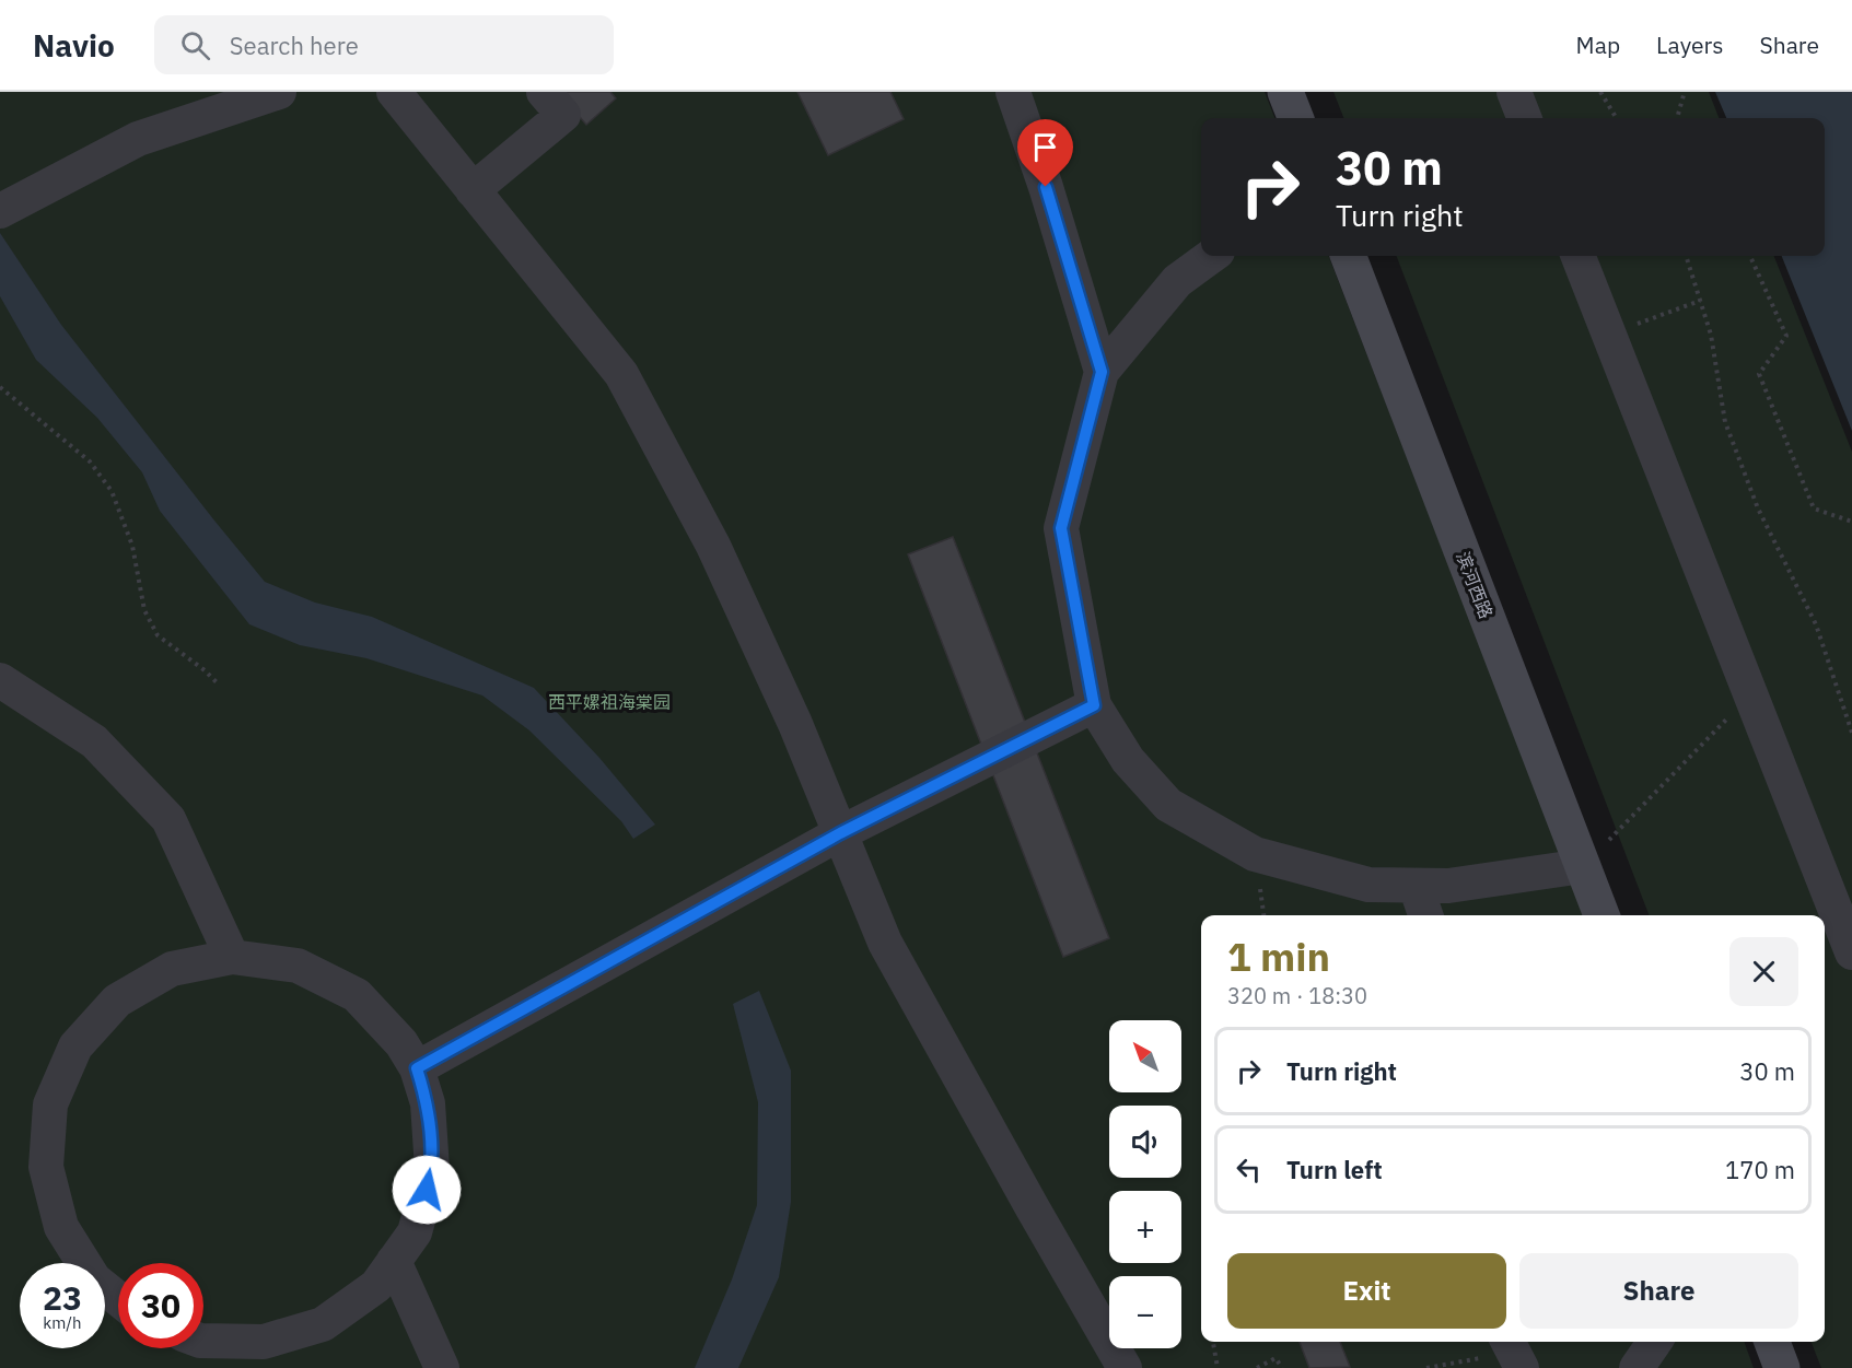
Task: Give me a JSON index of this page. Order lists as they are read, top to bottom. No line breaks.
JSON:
{"streets":{"street":["滨河西路"]},"parks":["西平嫘祖海棠园"],"north":"top left","page":{"header":"Navio","search":"Search here","nav":["Map","Layers","Share"],"turn":["30 m","Turn right"],"heading":["1 min","320 m · 18:30"],"map_buttons":["+","−"],"list":[{"name":"Turn right","value":"30 m"},{"name":"Turn left","value":"170 m"}],"buttons":["Exit","Share"],"speed":"23 km/h","limit":"30"}}
